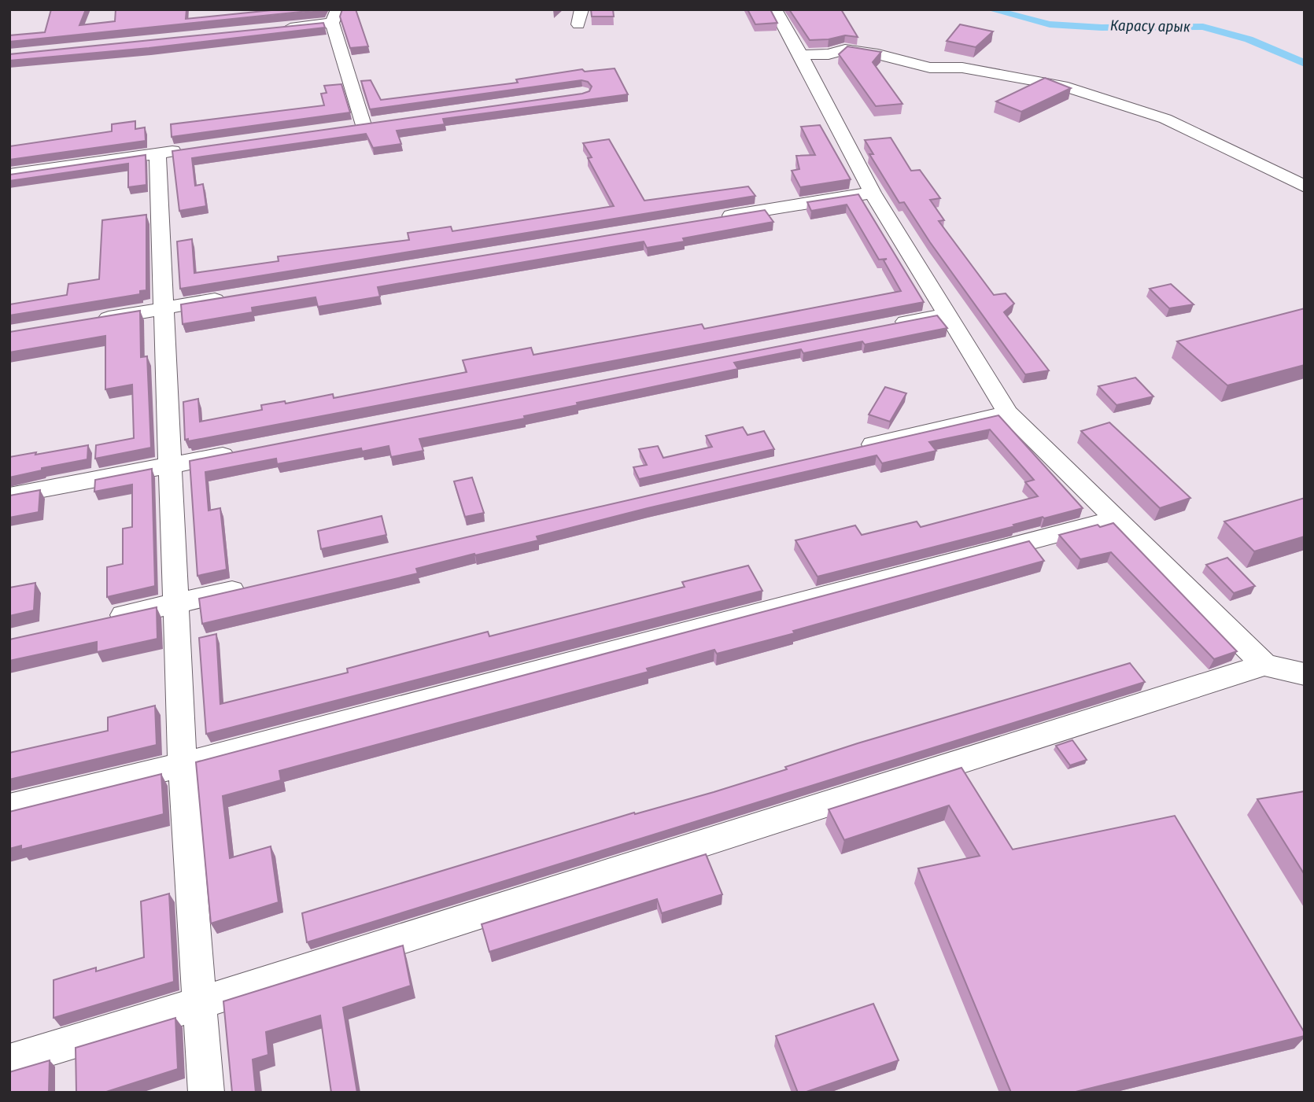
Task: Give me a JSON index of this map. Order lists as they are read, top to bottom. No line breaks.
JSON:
{"water":["Карасу арык"]}
